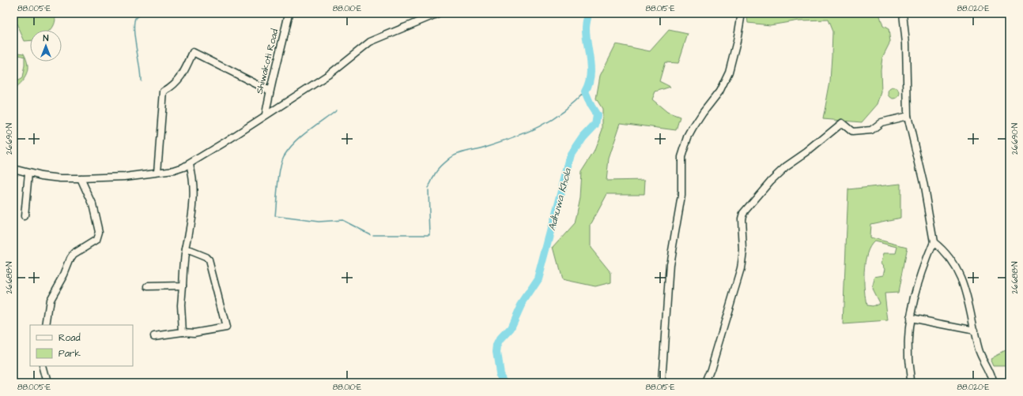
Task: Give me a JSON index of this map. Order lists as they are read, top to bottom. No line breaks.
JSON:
{"streets":{"street":["Shiwakoti Road"]},"water":["Adhuwa Khola"],"legend":["Road","Park"],"north":"top","coordinates":["88.005°E","88.010°E","88.015°E","88.020°E","26.690°N","26.688°N"]}
